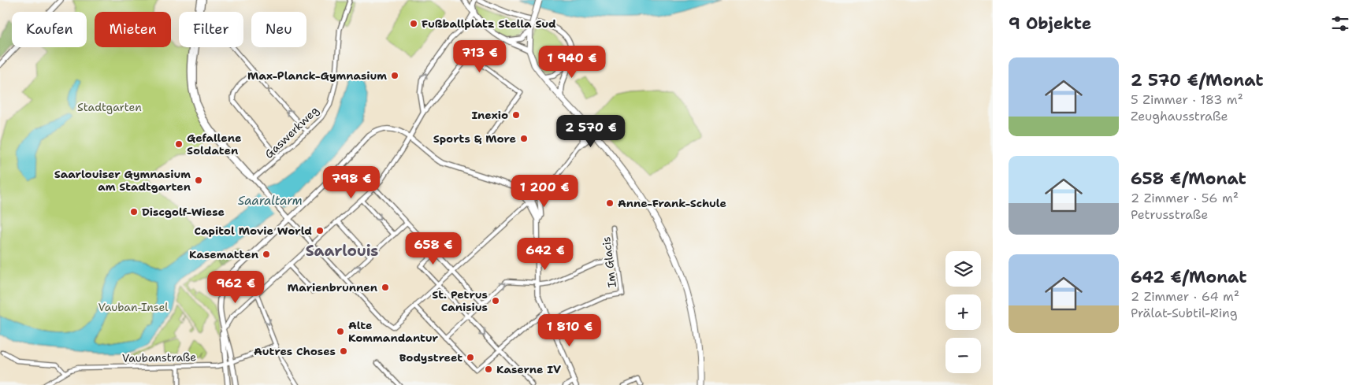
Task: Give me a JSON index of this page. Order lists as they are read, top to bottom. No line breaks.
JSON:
{"streets":{"street":["Gaswerkweg","Im Glacis","Vaubanstraße"]},"districts":["Saarlouis"],"water":["Saaraltarm"],"parks":["Stadtgarten","Vauban-Insel"],"places":["Fußballplatz Stella Sud","Max-Planck-Gymnasium","Inexio","Sports & More","Gefallene Soldaten","Saarlouiser Gymnasium am Stadtgarten","Anne-Frank-Schule","Discgolf-Wiese","Capitol Movie World","Kasematten","Marienbrunnen","St. Petrus Canisius","Alte Kommandantur","Autres Choses","Bodystreet","Kaserne IV"],"page":{"heading":"9 Objekte","chip":["Kaufen","Mieten","Filter","Neu"],"price":["713 €","1 940 €","2 570 €","798 €","1 200 €","658 €","642 €","962 €","1 810 €"],"list":[{"name":"2 570 €/Monat","note":"5 Zimmer · 183 m² · Zeughausstraße"},{"name":"658 €/Monat","note":"2 Zimmer · 56 m² · Petrusstraße"},{"name":"642 €/Monat","note":"2 Zimmer · 64 m² · Prälat-Subtil-Ring"}],"map_buttons":["+","−"]}}
